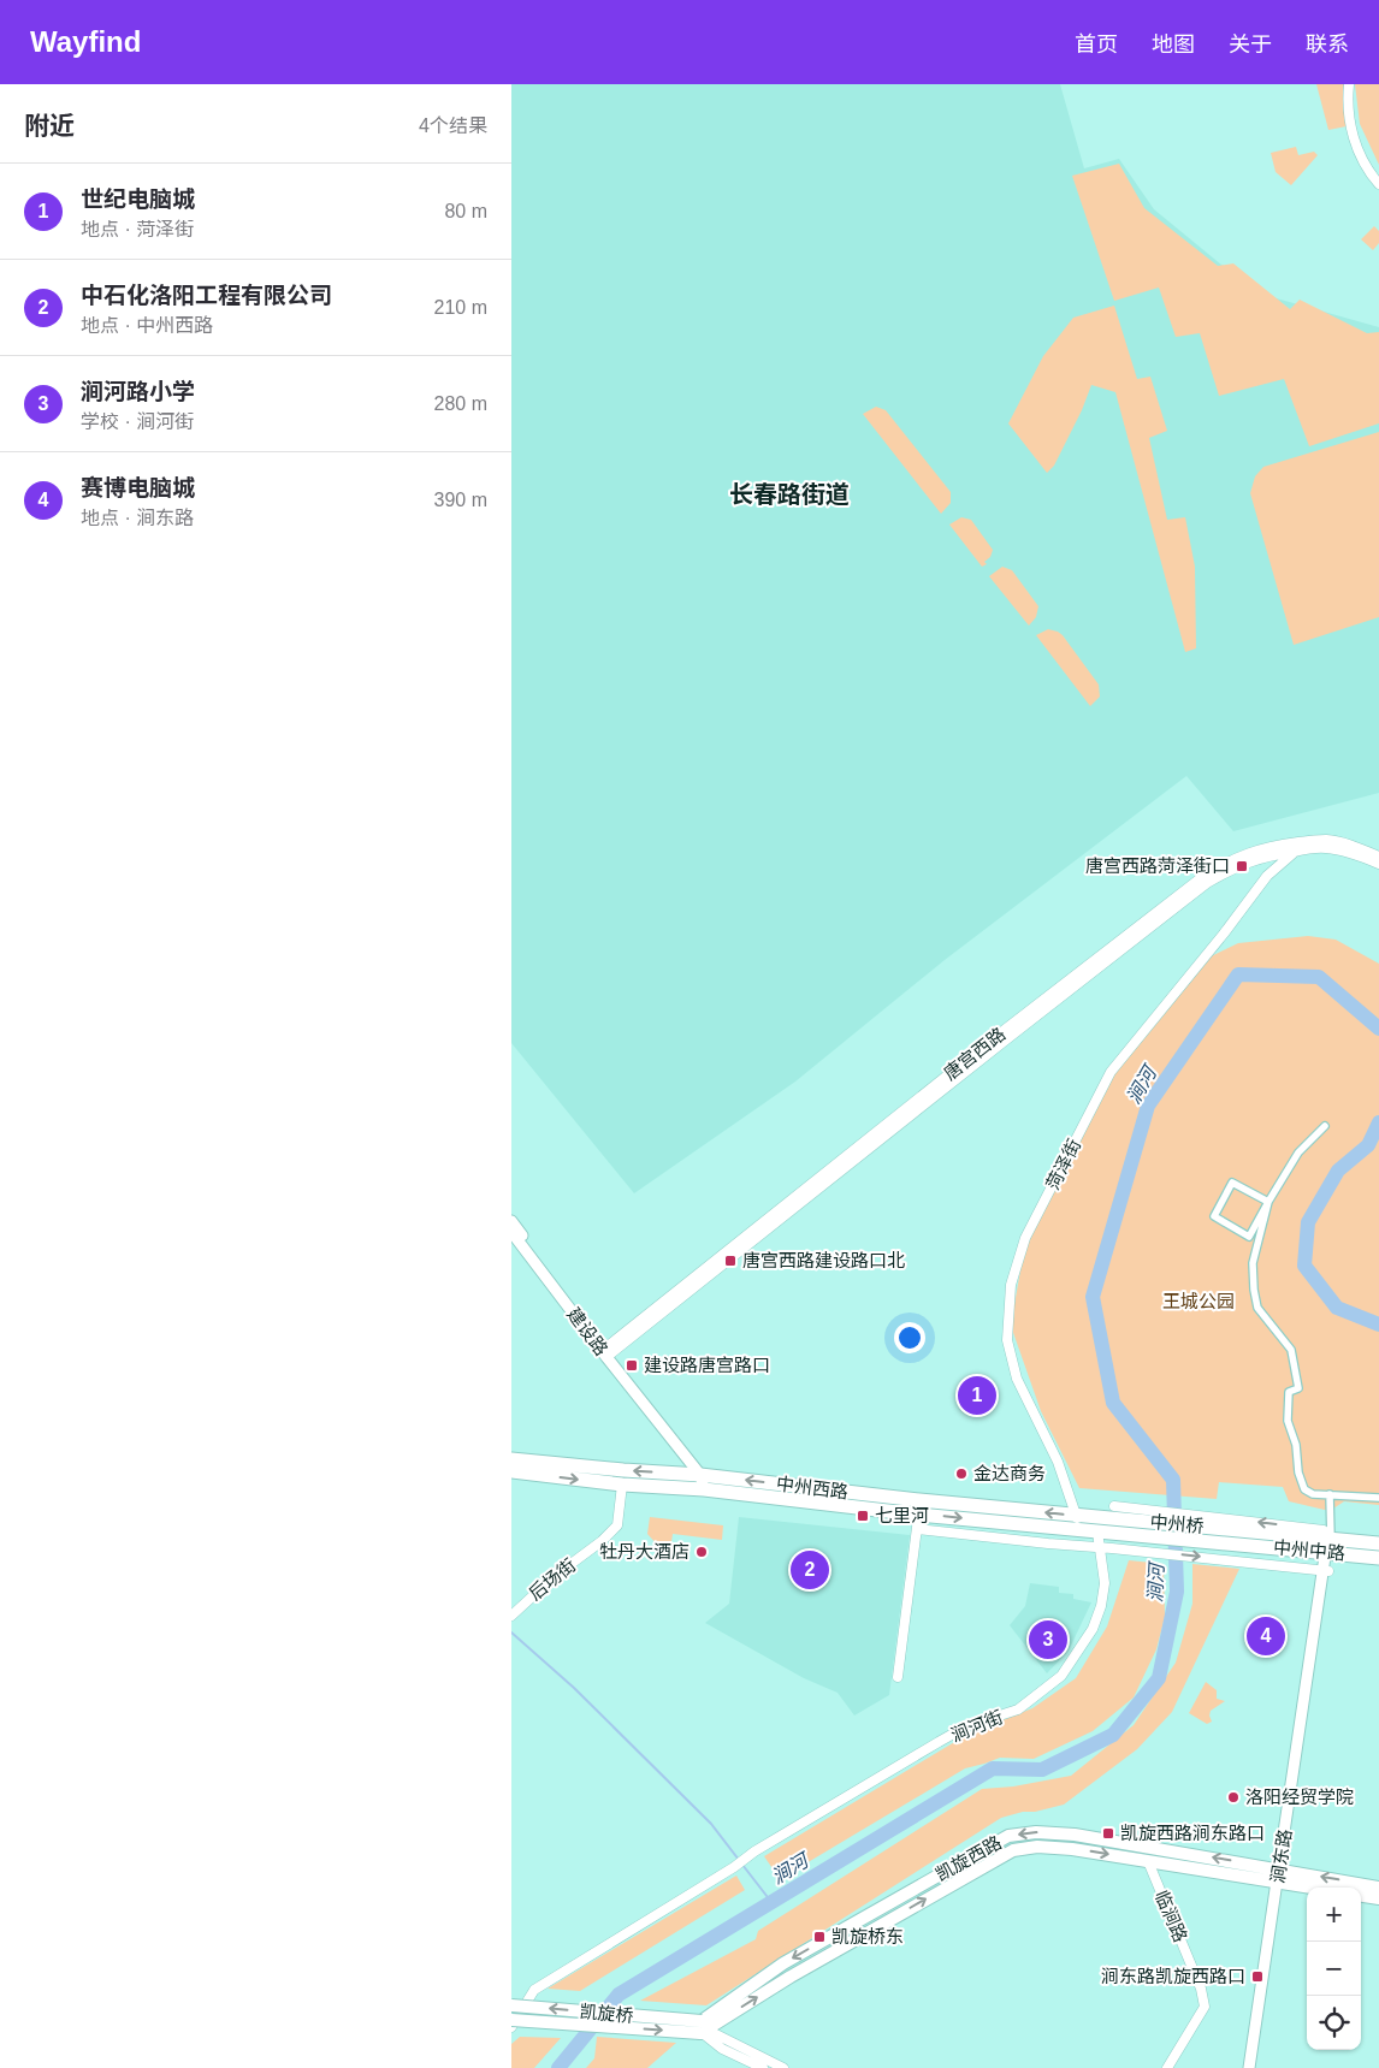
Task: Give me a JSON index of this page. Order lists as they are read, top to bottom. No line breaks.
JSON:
{"streets":{"main road":["中州西路","中州桥","中州中路","凯旋西路","凯旋桥"],"street":["唐宫西路","菏泽街","建设路","后场街","涧河街","涧东路","临涧路"]},"crossings":[["唐宫西路","菏泽街"],["唐宫西路","建设路"],["菏泽街","中州西路"],["建设路","中州西路"],["中州西路","中州桥"],["中州西路","后场街"],["中州西路","涧河街"],["中州桥","中州中路"],["中州桥","涧河街"],["中州中路","涧东路"],["涧东路","凯旋西路"],["凯旋西路","临涧路"],["凯旋西路","凯旋桥"]],"districts":["长春路街道"],"water":["涧河"],"parks":["王城公园"],"places":{"transit":["唐宫西路菏泽街口","唐宫西路建设路口北","建设路唐宫路口","七里河","凯旋西路涧东路口","凯旋桥东","涧东路凯旋西路口"],"other":["金达商务","牡丹大酒店","洛阳经贸学院"]},"page":{"header":"Wayfind","nav":["首页","地图","关于","联系"],"heading":["附近","4个结果"],"list":[{"mark":"1","name":"世纪电脑城","note":"地点 · 菏泽街","value":"80 m"},{"mark":"2","name":"中石化洛阳工程有限公司","note":"地点 · 中州西路","value":"210 m"},{"mark":"3","name":"涧河路小学","note":"学校 · 涧河街","value":"280 m"},{"mark":"4","name":"赛博电脑城","note":"地点 · 涧东路","value":"390 m"}],"pins":["1","2","4","3"],"map_buttons":["+","−"]}}
